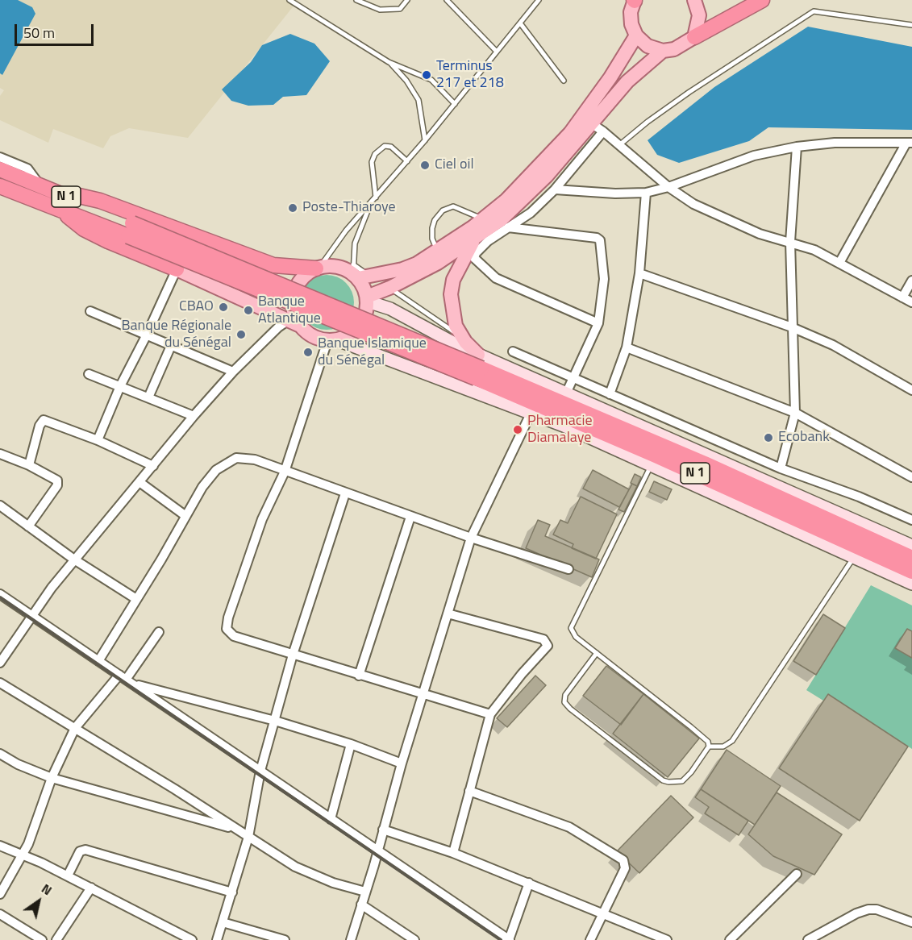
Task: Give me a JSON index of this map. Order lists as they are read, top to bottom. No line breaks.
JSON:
{"streets":{"highway":["N 1"]},"places":["Terminus 217 et 218","Ciel oil","Poste-Thiaroye","CBAO","Banque Atlantique","Banque Régionale du Sénégal","Banque Islamique du Sénégal","Pharmacie Diamalaye","Ecobank"],"scale_bar":"50 m","north":"top right"}
